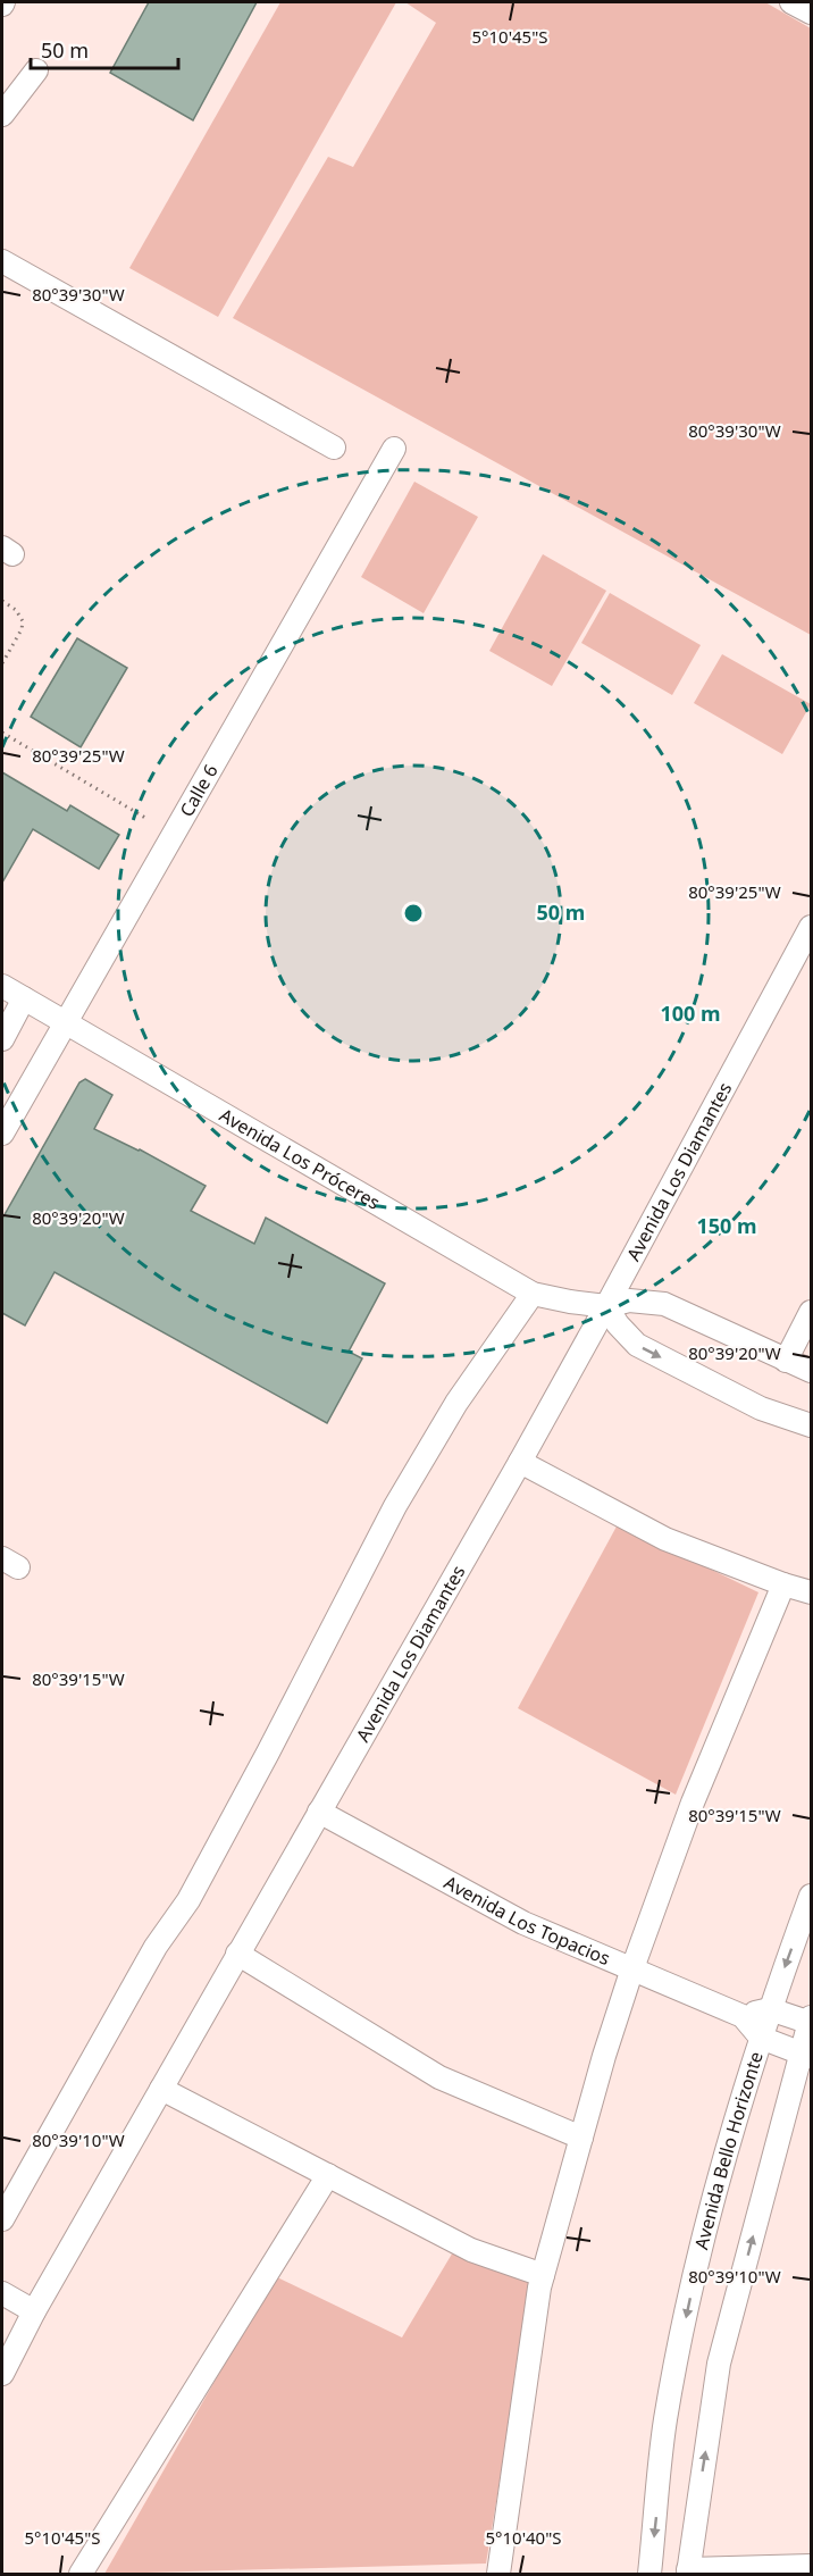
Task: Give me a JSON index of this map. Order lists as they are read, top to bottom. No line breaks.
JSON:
{"streets":{"street":["Calle 6","Avenida Los Próceres","Avenida Los Diamantes","Avenida Los Topacios","Avenida Bello Horizonte"]},"crossings":[["Calle 6","Avenida Los Próceres"],["Avenida Los Próceres","Avenida Los Diamantes"],["Avenida Los Diamantes","Avenida Los Topacios"],["Avenida Los Topacios","Avenida Bello Horizonte"]],"scale_bar":"50 m","coordinates":["5°10'45\"S","80°39'30\"W","80°39'25\"W","80°39'20\"W","80°39'15\"W","80°39'10\"W","5°10'40\"S"],"rings":["50 m","100 m","150 m"]}
